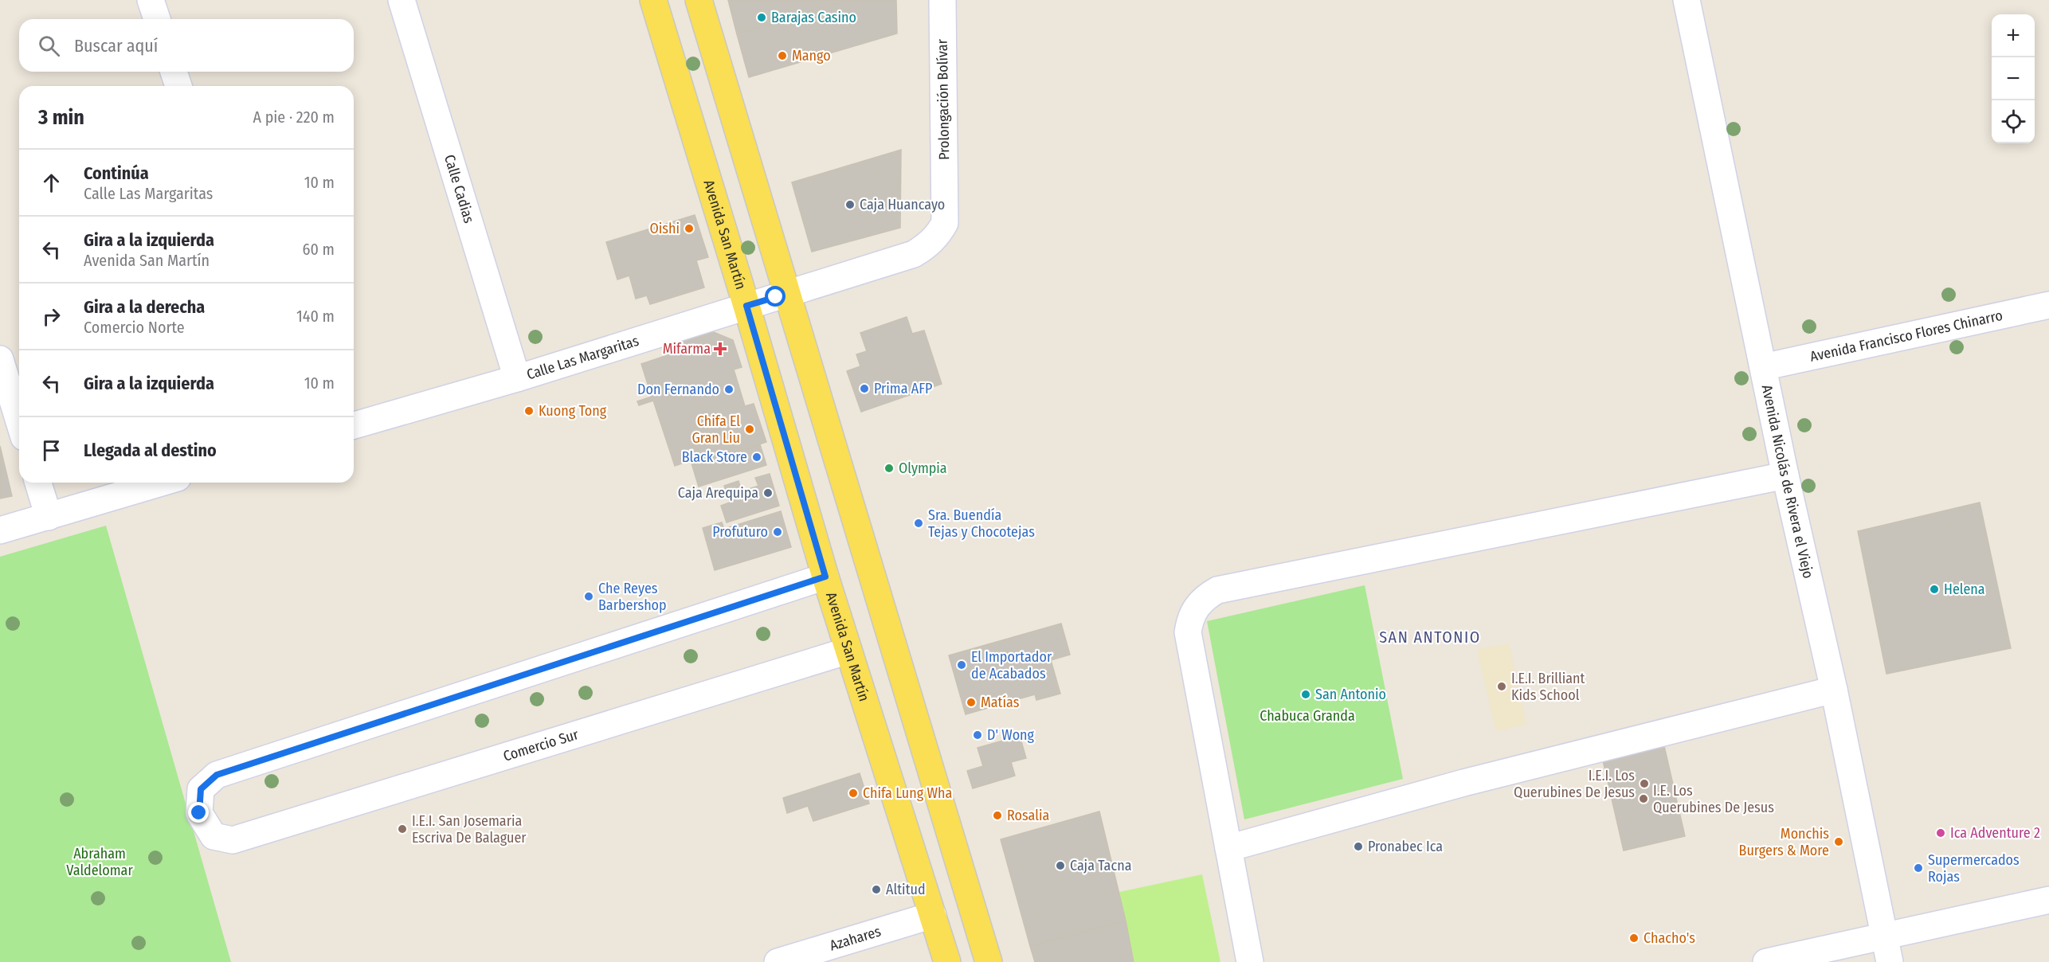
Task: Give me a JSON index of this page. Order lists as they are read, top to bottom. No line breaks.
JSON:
{"streets":{"main road":["Avenida San Martín"],"street":["Prolongación Bolívar","Calle Cadias","Avenida Francisco Flores Chinarro","Calle Las Margaritas","Avenida Nicolás de Rivera el Viejo","Comercio Sur","Azahares"]},"crossings":[["Prolongación Bolívar","Calle Las Margaritas"],["Calle Cadias","Calle Las Margaritas"],["Avenida San Martín","Calle Las Margaritas"],["Avenida San Martín","Comercio Sur"],["Avenida San Martín","Azahares"],["Avenida Francisco Flores Chinarro","Avenida Nicolás de Rivera el Viejo"]],"districts":["SAN ANTONIO"],"parks":["Chabuca Granda","Abraham Valdelomar"],"places":{"other":["Barajas Casino","Mango","Caja Huancayo","Oishi","Prima AFP","Don Fernando","Kuong Tong","Chifa El Gran Liu","Black Store","Olympia","Caja Arequipa","Sra. Buendía Tejas y Chocotejas","Profuturo","Helena","Che Reyes Barbershop","El Importador de Acabados","I.E.I. Brilliant Kids School","San Antonio","Matías","D' Wong","I.E.I. Los Querubines De Jesus","Chifa Lung Wha","I.E. Los Querubines De Jesus","Rosalia","I.E.I. San Josemaria Escriva De Balaguer","Ica Adventure 2","Monchis Burgers & More","Pronabec Ica","Caja Tacna","Supermercados Rojas","Altitud","Chacho's"],"health":["Mifarma"]},"page":{"map_buttons":["+","−"],"search":"Buscar aquí","heading":["3 min","A pie · 220 m"],"list":[["Continúa","Calle Las Margaritas","10 m"],["Gira a la izquierda","Avenida San Martín","60 m"],["Gira a la derecha","Comercio Norte","140 m"],["Gira a la izquierda","10 m"],"Llegada al destino"]}}
